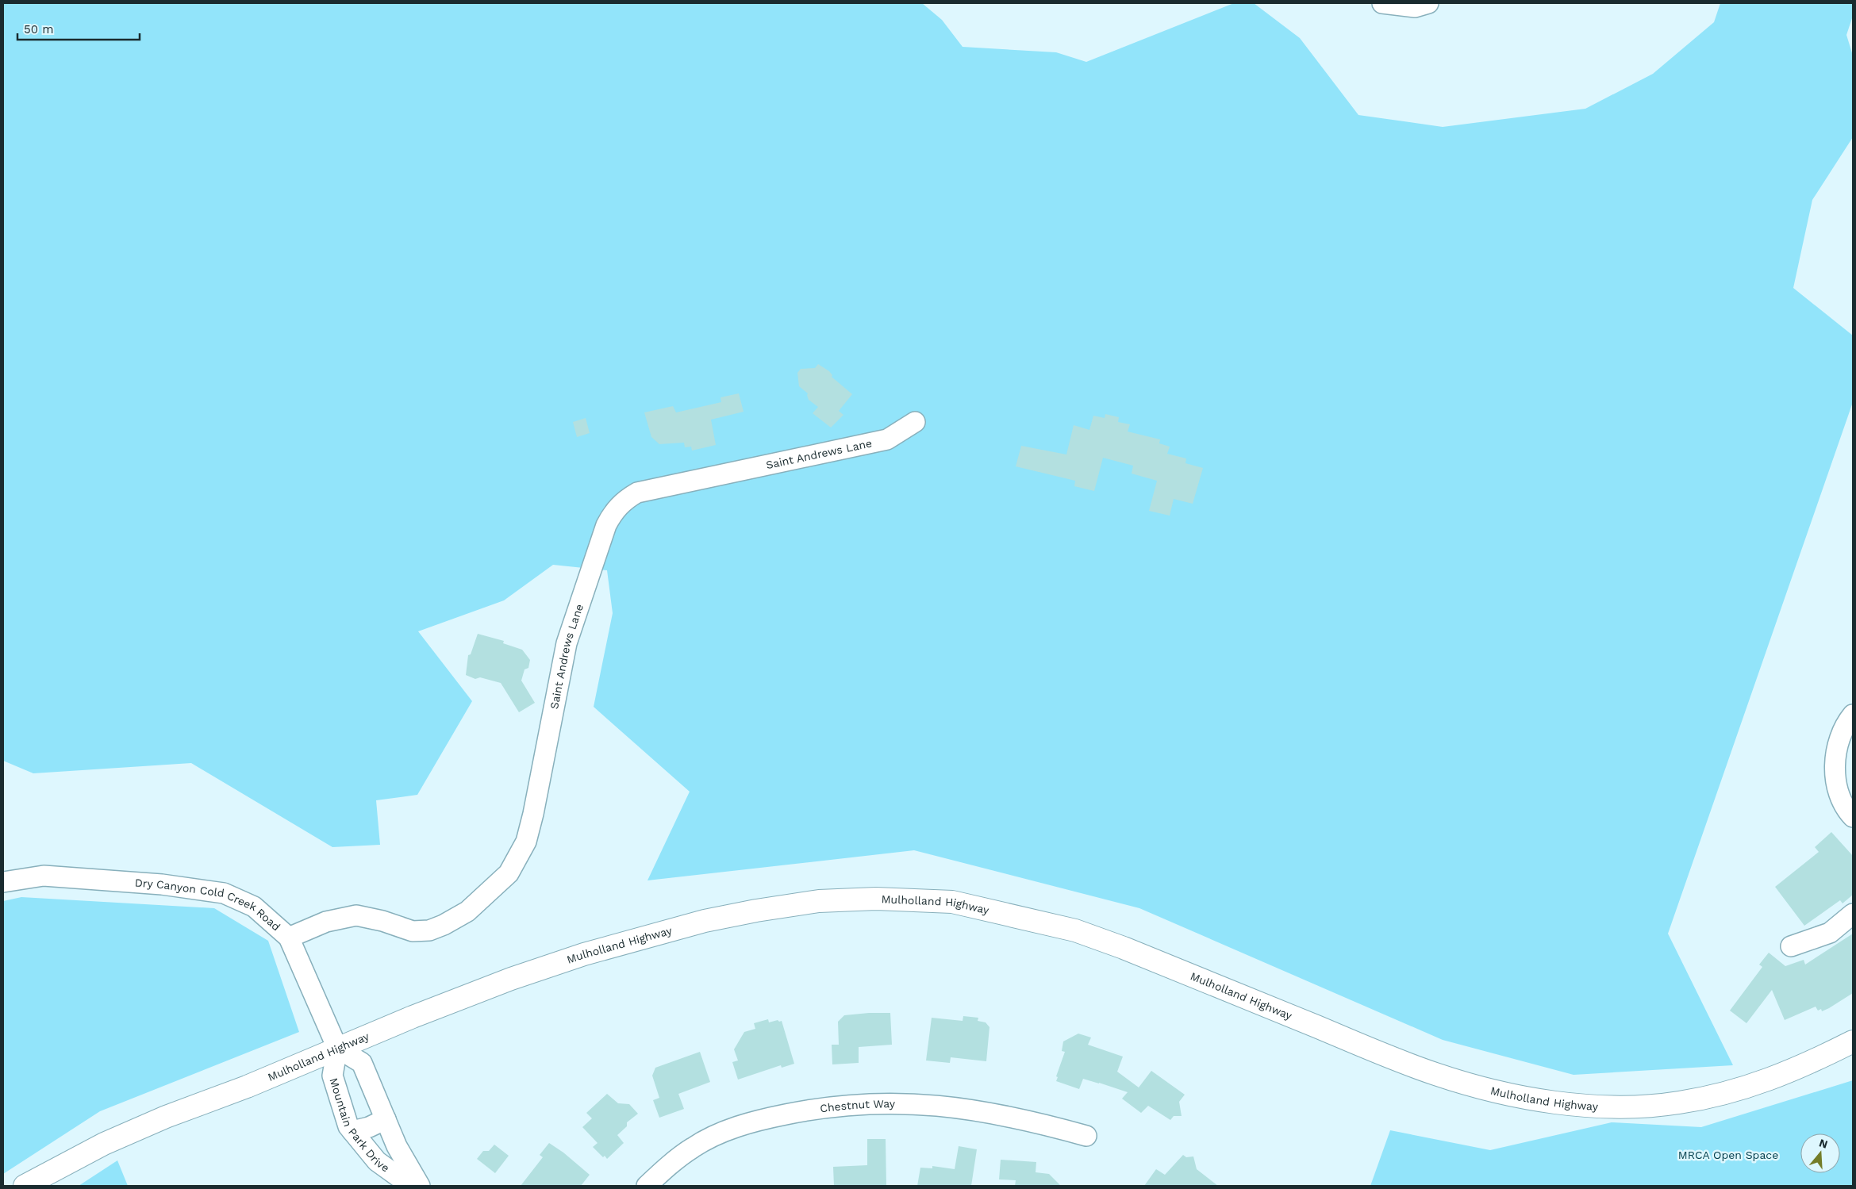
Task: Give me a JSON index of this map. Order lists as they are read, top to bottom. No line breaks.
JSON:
{"streets":{"main road":["Mulholland Highway"],"street":["Saint Andrews Lane","Dry Canyon Cold Creek Road","Chestnut Way","Mountain Park Drive"]},"crossings":[["Saint Andrews Lane","Dry Canyon Cold Creek Road"],["Mulholland Highway","Dry Canyon Cold Creek Road"],["Mulholland Highway","Mountain Park Drive"],["Dry Canyon Cold Creek Road","Mountain Park Drive"]],"parks":["MRCA Open Space"],"scale_bar":"50 m","north":"top"}
